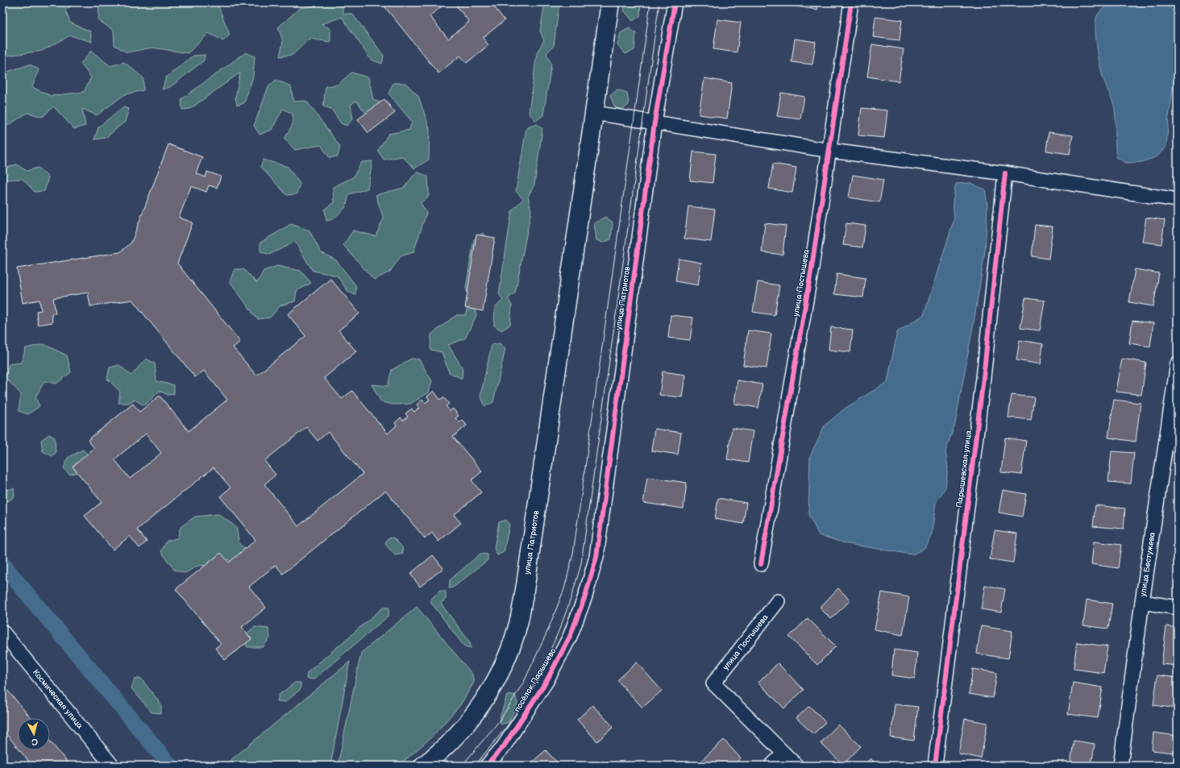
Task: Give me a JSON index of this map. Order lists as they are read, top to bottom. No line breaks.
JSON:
{"streets":{"main road":["улица Патриотов"],"street":["улица Постышева","Парышевская улица","улица Бестужева","посёлок Парышево","Космическая улица"]},"crossings":[["улица Патриотов","посёлок Парышево"]],"north":"bottom"}
